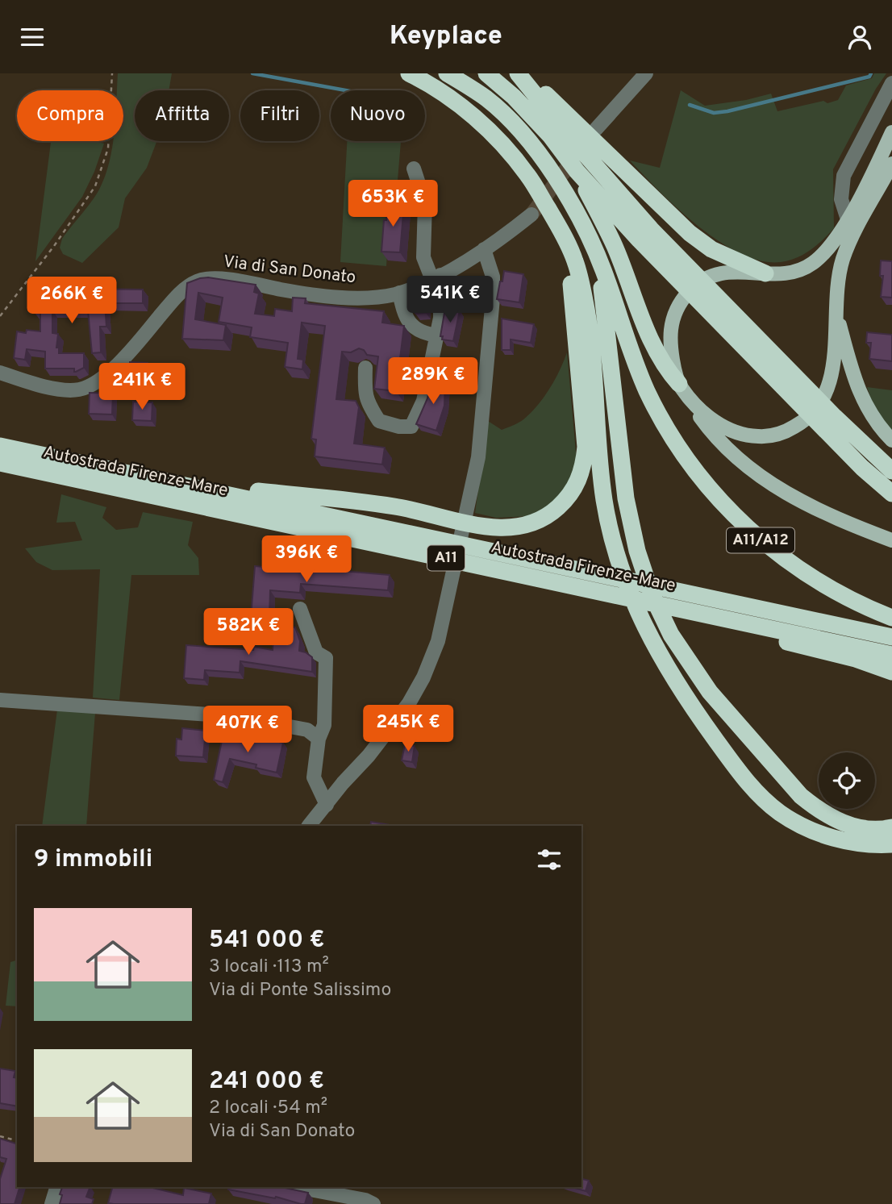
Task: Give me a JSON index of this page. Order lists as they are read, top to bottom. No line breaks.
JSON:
{"streets":{"highway":["Autostrada Firenze-Mare","A11/A12","A11"],"street":["Via di San Donato"]},"page":{"header":"Keyplace","chip":["Compra","Affitta","Filtri","Nuovo"],"price":["653K €","541K €","266K €","289K €","241K €","396K €","582K €","245K €","407K €"],"heading":"9 immobili","list":[{"name":"541 000 €","note":"3 locali · 113 m² · Via di Ponte Salissimo"},{"name":"241 000 €","note":"2 locali · 54 m² · Via di San Donato"}]}}
